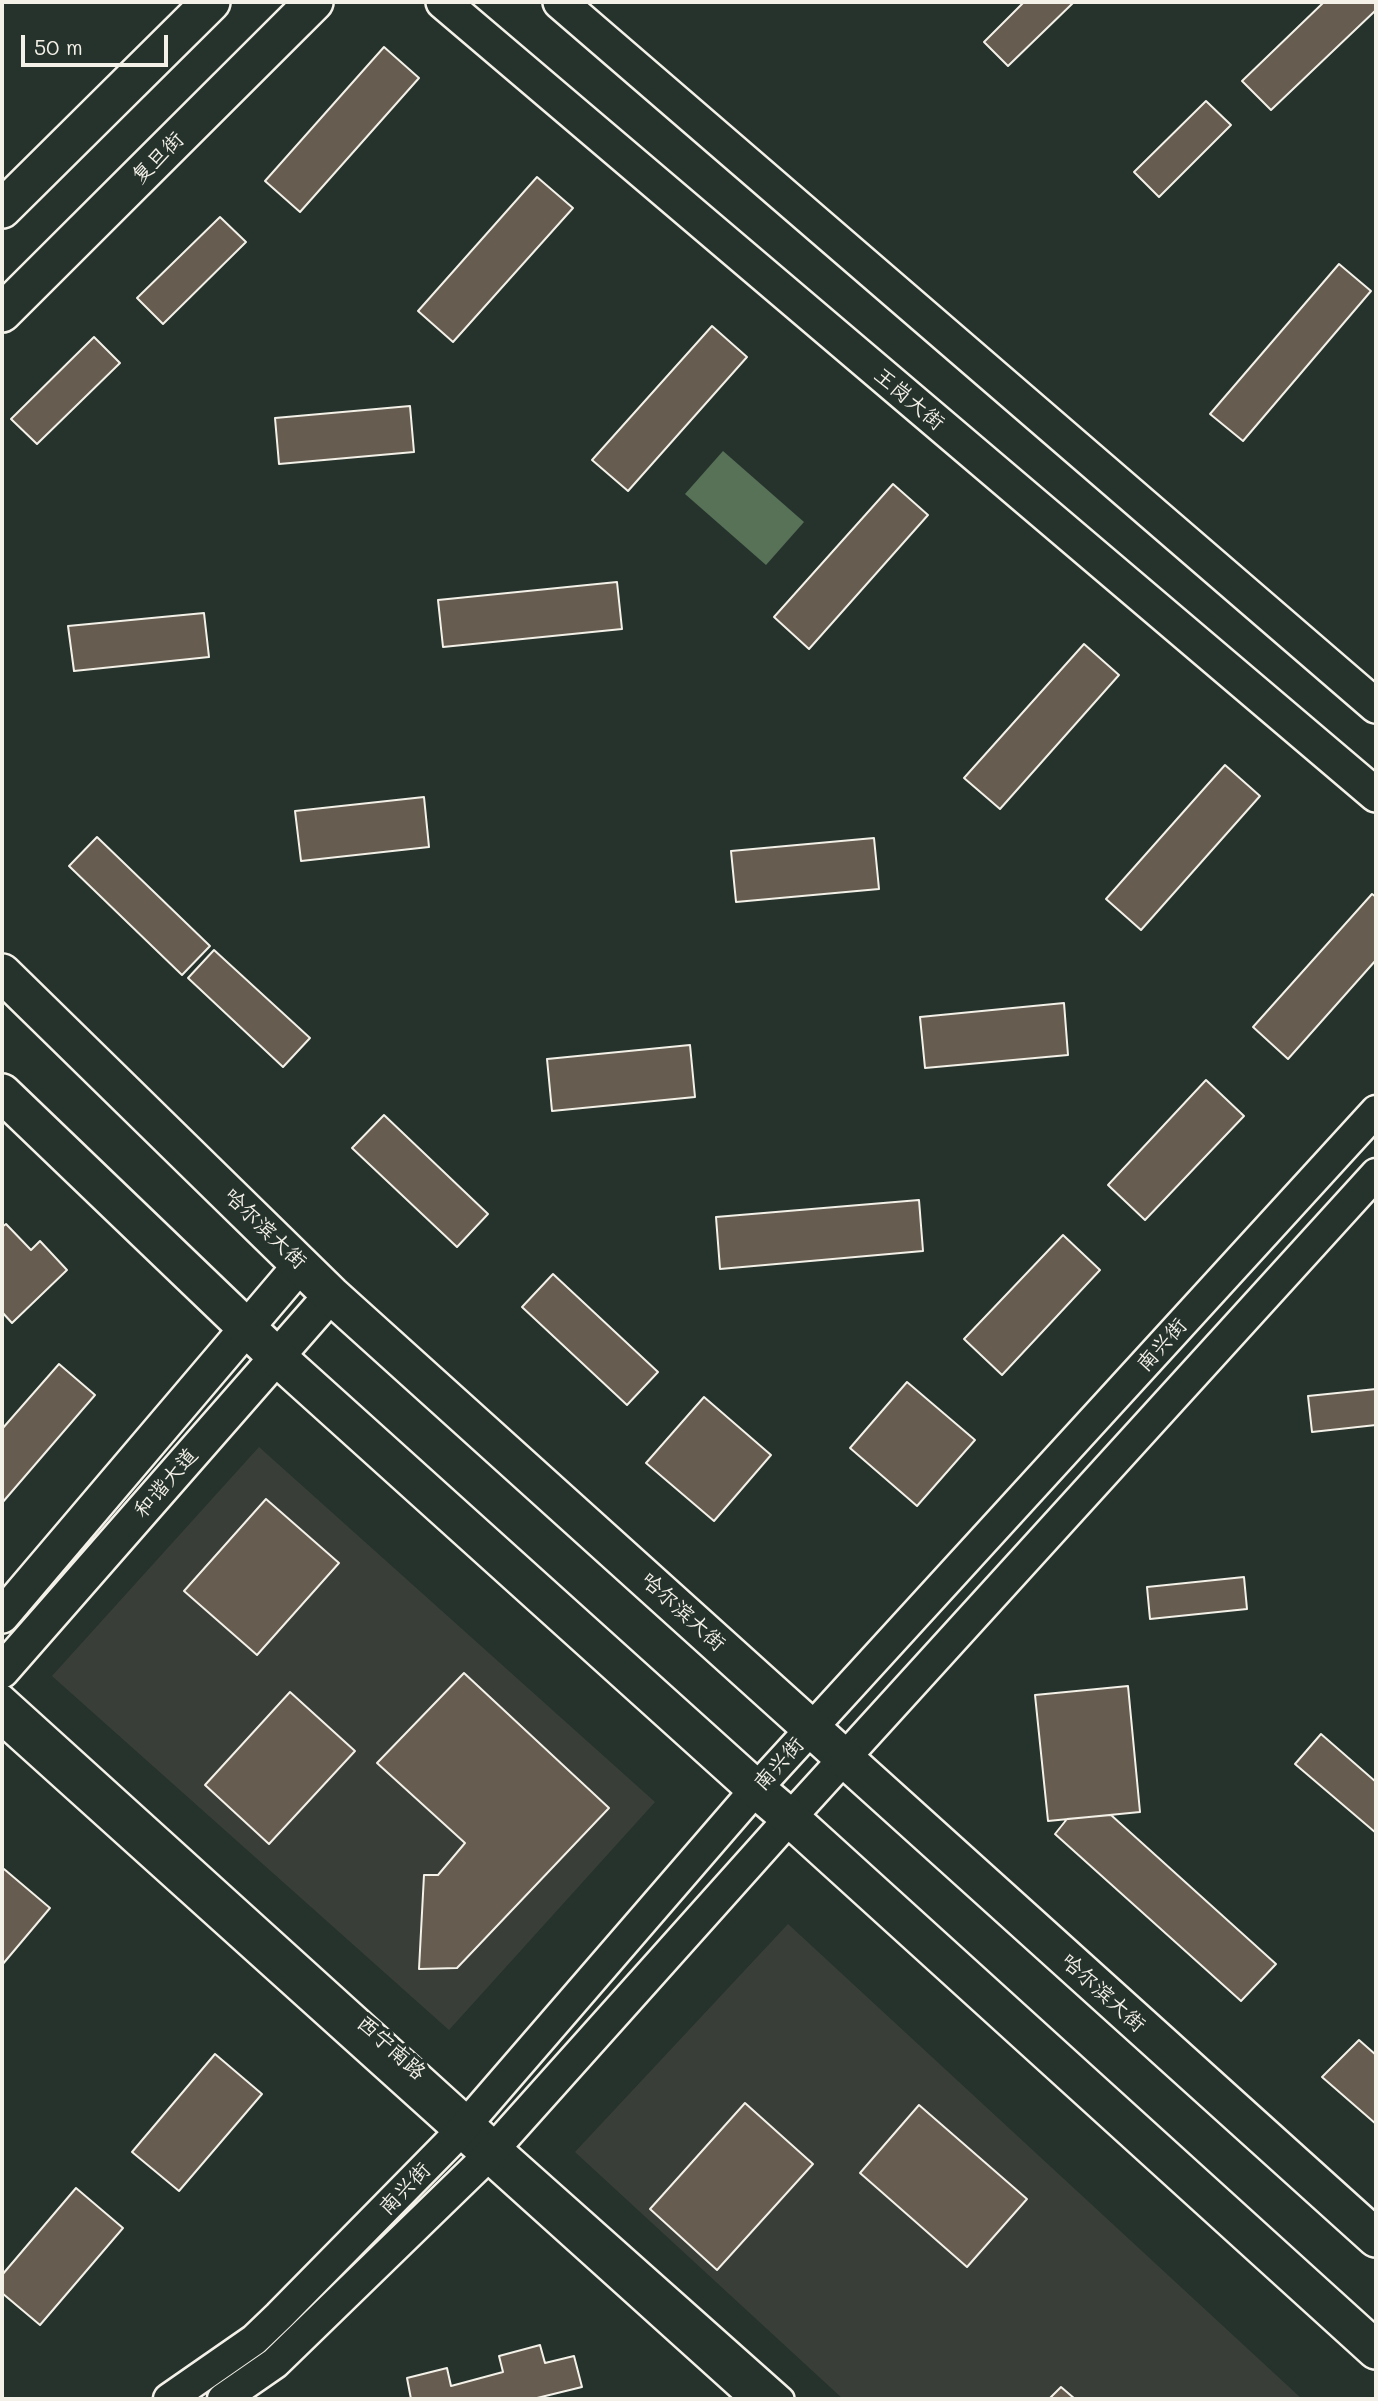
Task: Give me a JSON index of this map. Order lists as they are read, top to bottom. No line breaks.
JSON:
{"streets":{"main road":["复旦街","王岗大街","哈尔滨大街","和谐大道"],"street":["南兴街","西宁南路"]},"crossings":[["哈尔滨大街","南兴街"],["哈尔滨大街","和谐大道"],["南兴街","西宁南路"]],"scale_bar":"50 m"}
